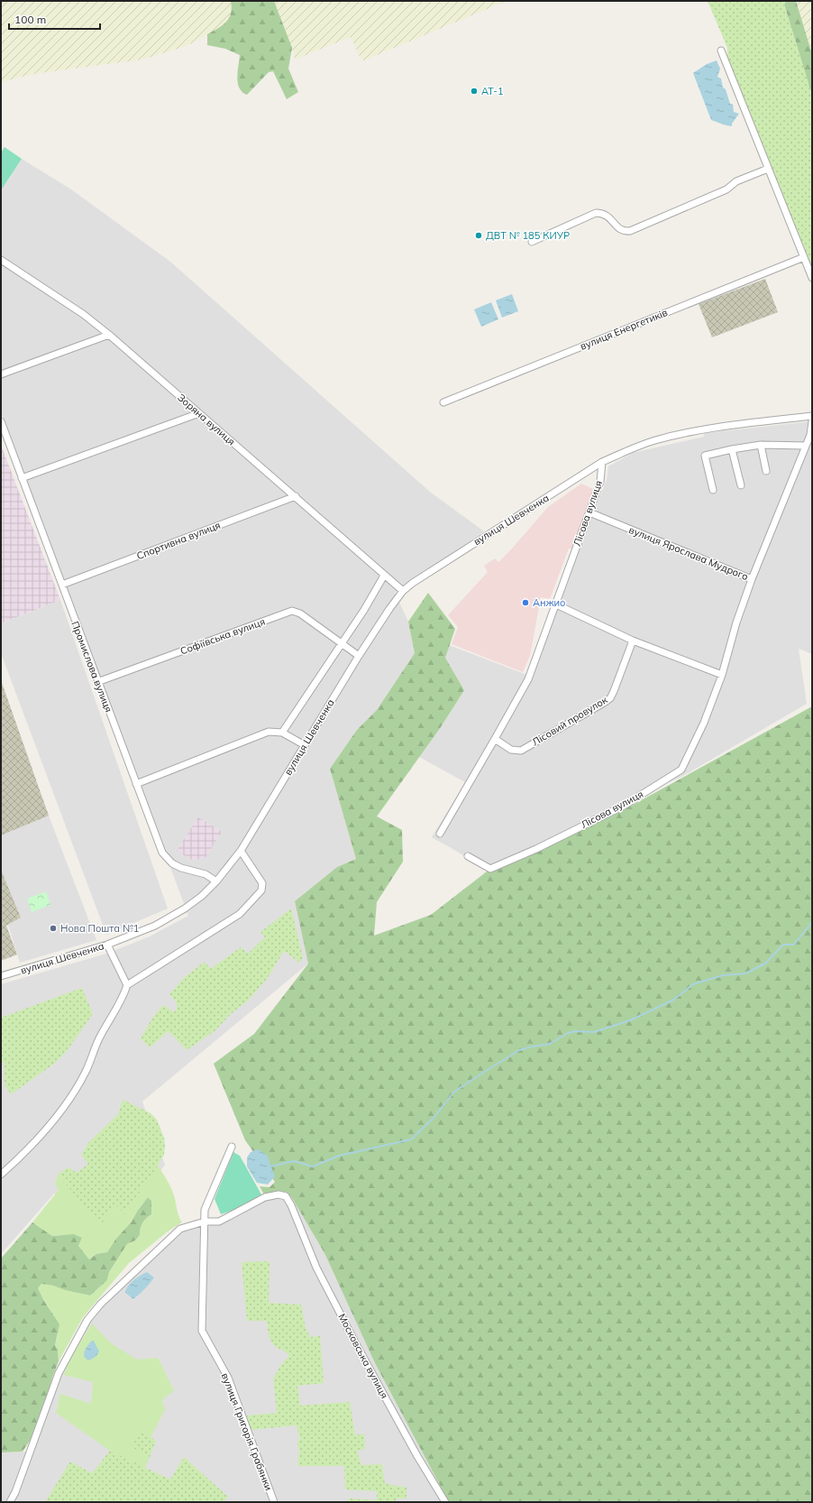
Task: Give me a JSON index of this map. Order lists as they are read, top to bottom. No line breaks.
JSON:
{"streets":{"street":["вулиця Енергетиків","Зоряна вулиця","Лісова вулиця","вулиця Шевченка","Спортивна вулиця","вулиця Ярослава Мудрого","Софіївська вулиця","Промислова вулиця","Лісовий провулок","Московська вулиця","вулиця Григорія Грабянки"]},"crossings":[["Зоряна вулиця","вулиця Шевченка"],["Зоряна вулиця","Спортивна вулиця"],["Лісова вулиця","вулиця Шевченка"],["Лісова вулиця","вулиця Ярослава Мудрого"],["Лісова вулиця","Лісовий провулок"],["вулиця Шевченка","Промислова вулиця"],["Спортивна вулиця","Промислова вулиця"],["Софіївська вулиця","Промислова вулиця"],["Московська вулиця","вулиця Григорія Грабянки"]],"places":["АТ-1","ДВТ № 185 КИУР","Анжио","Нова Пошта №1"],"scale_bar":"100 m"}
